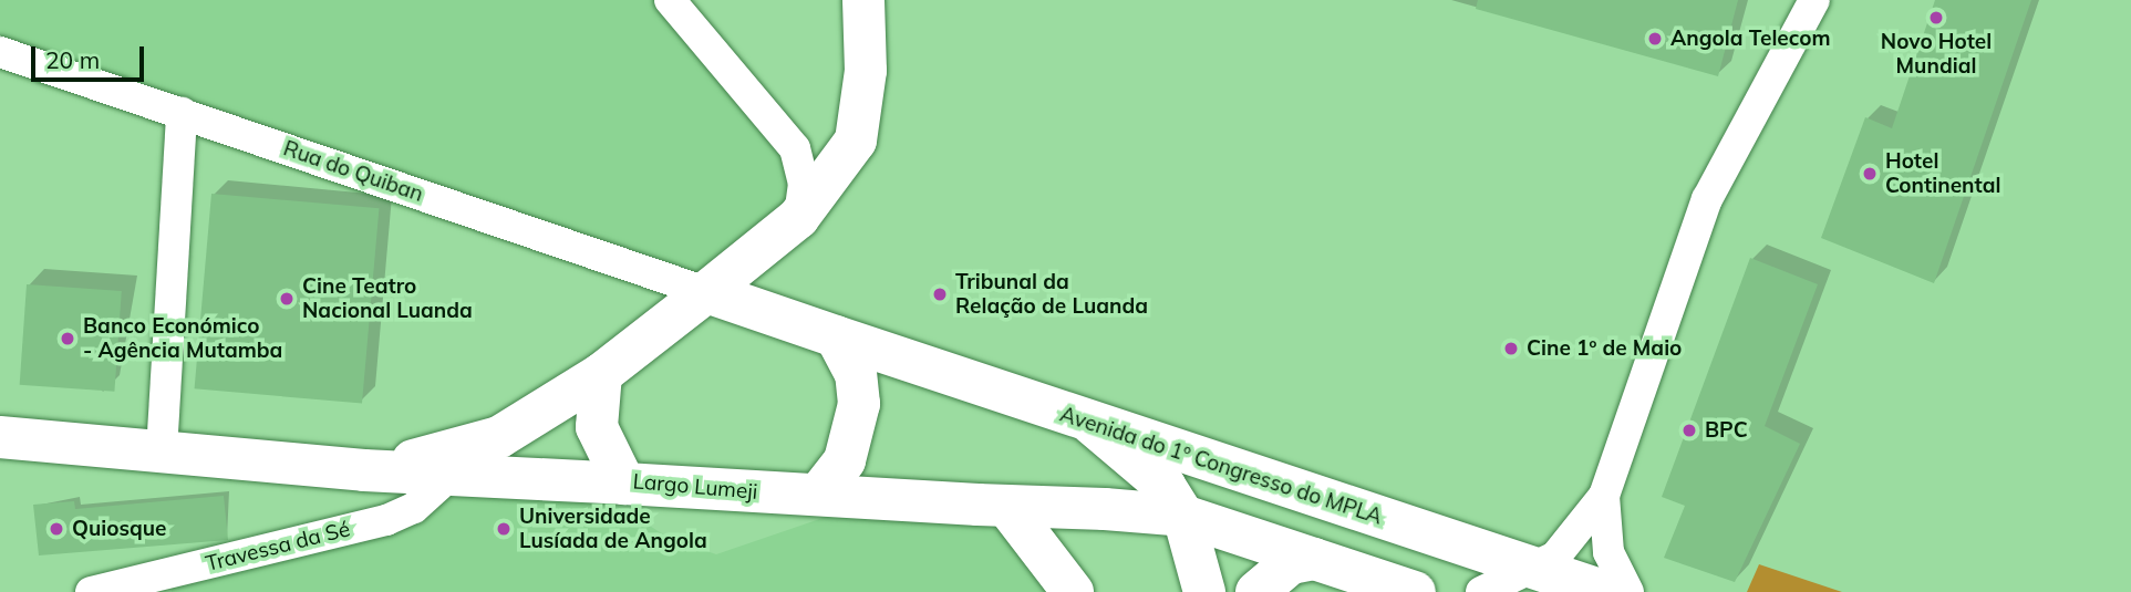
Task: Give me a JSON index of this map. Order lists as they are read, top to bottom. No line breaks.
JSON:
{"streets":{"main road":["Avenida do 1º Congresso do MPLA","Largo Lumeji"],"street":["Rua do Quiban","Travessa da Sé"]},"crossings":[["Rua do Quiban","Avenida do 1º Congresso do MPLA"],["Rua do Quiban","Largo Lumeji"],["Avenida do 1º Congresso do MPLA","Largo Lumeji"]],"places":["Novo Hotel Mundial","Angola Telecom","Hotel Continental","Tribunal da Relação de Luanda","Cine Teatro Nacional Luanda","Banco Económico - Agência Mutamba","Cine 1º de Maio","BPC","Quiosque","Universidade Lusíada de Angola"],"scale_bar":"20 m"}
